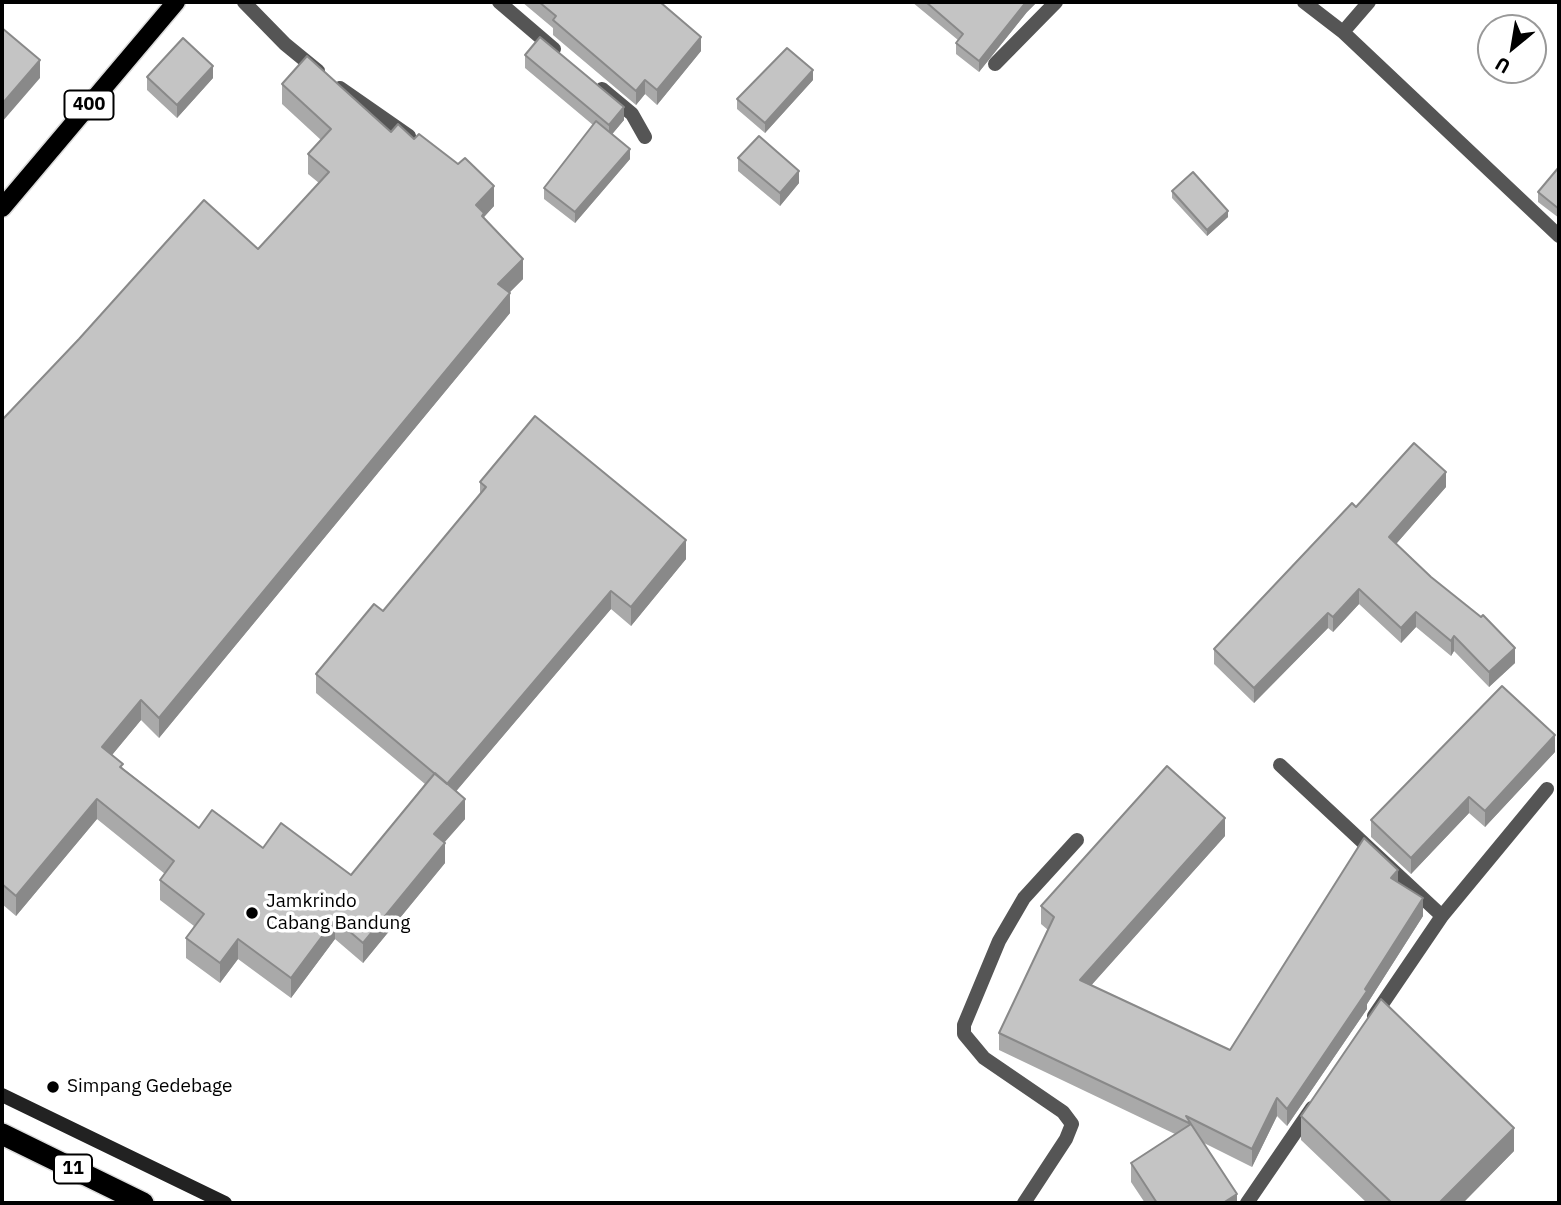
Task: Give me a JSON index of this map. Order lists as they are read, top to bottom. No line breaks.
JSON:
{"streets":{"highway":["11"],"main road":["400"]},"places":["Jamkrindo Cabang Bandung","Simpang Gedebage"],"north":"bottom left"}
